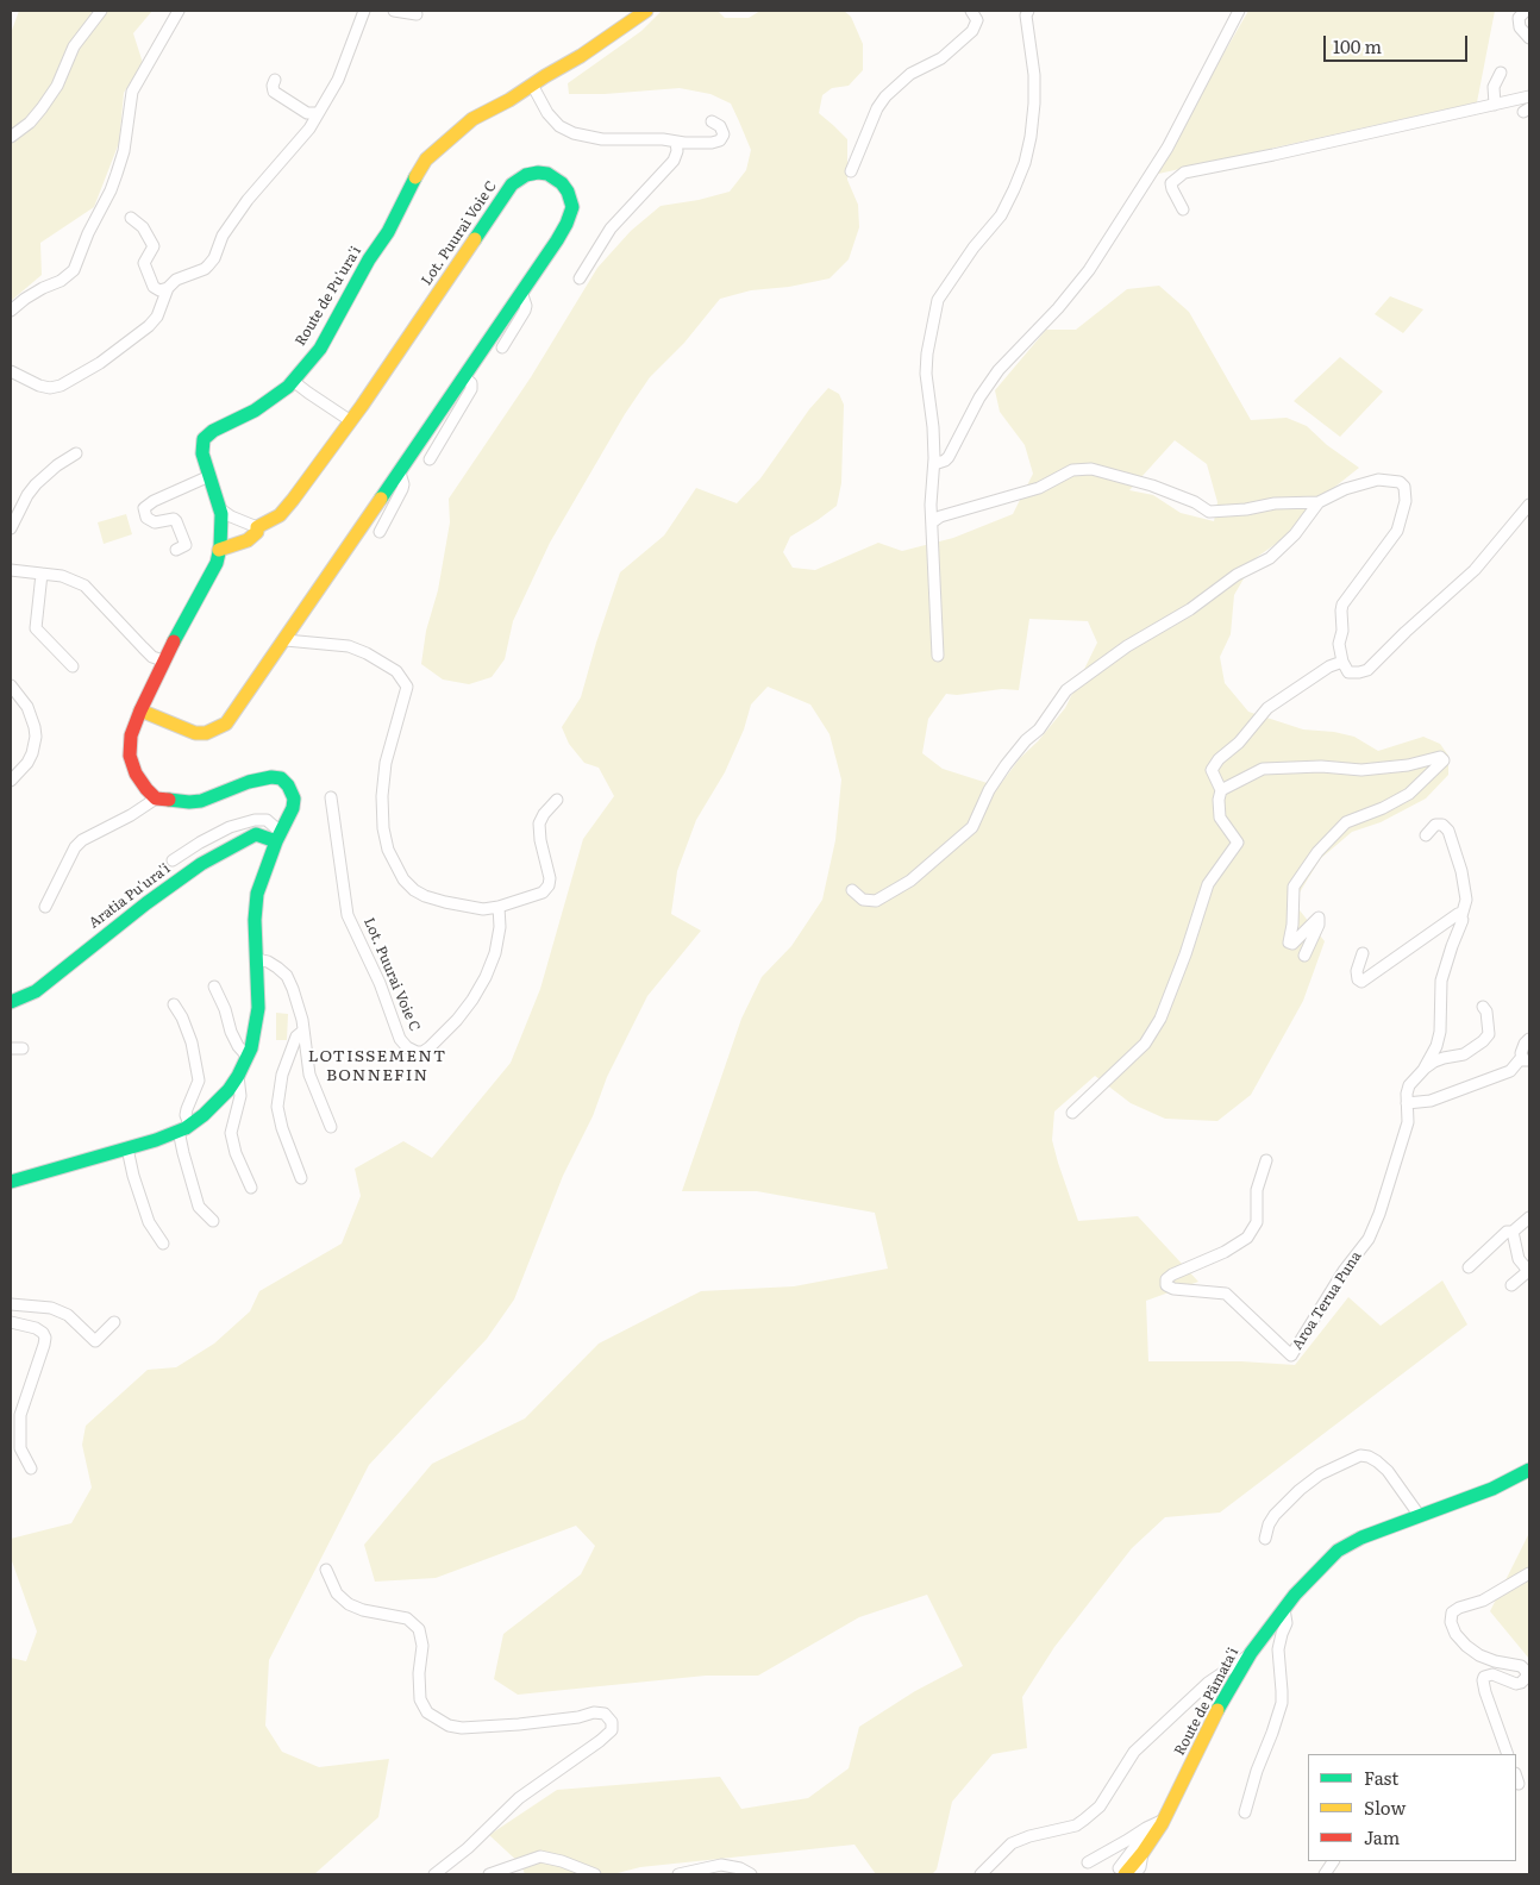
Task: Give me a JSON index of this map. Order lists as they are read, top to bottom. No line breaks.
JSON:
{"streets":{"main road":["Lot. Puurai Voie C","Route de Pu'ura'i","Aratia Pu'ura'i","Route de Pāmata'i"],"street":["Aroa Terua Puna"]},"crossings":[["Lot. Puurai Voie C","Route de Pu'ura'i"]],"districts":["LOTISSEMENT BONNEFIN"],"legend":["Fast","Slow","Jam"],"scale_bar":"100 m"}
